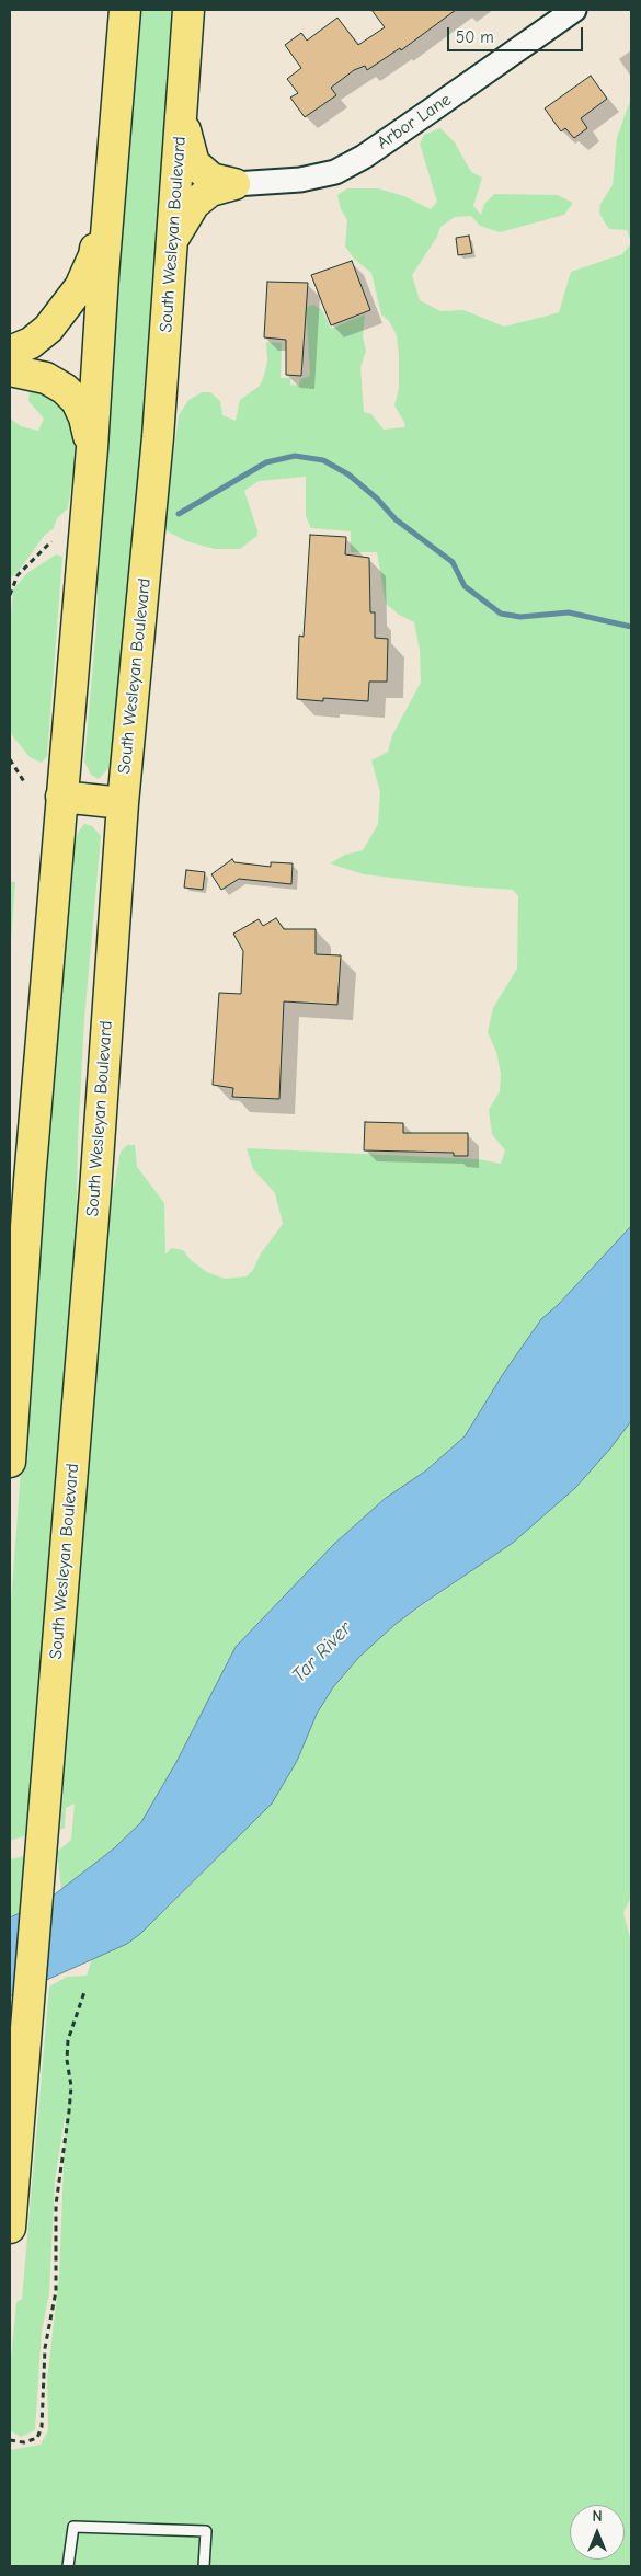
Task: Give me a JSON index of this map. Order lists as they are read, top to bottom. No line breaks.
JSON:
{"streets":{"highway":["South Wesleyan Boulevard"],"street":["Arbor Lane"]},"water":["Tar River"],"scale_bar":"50 m","north":"top"}
